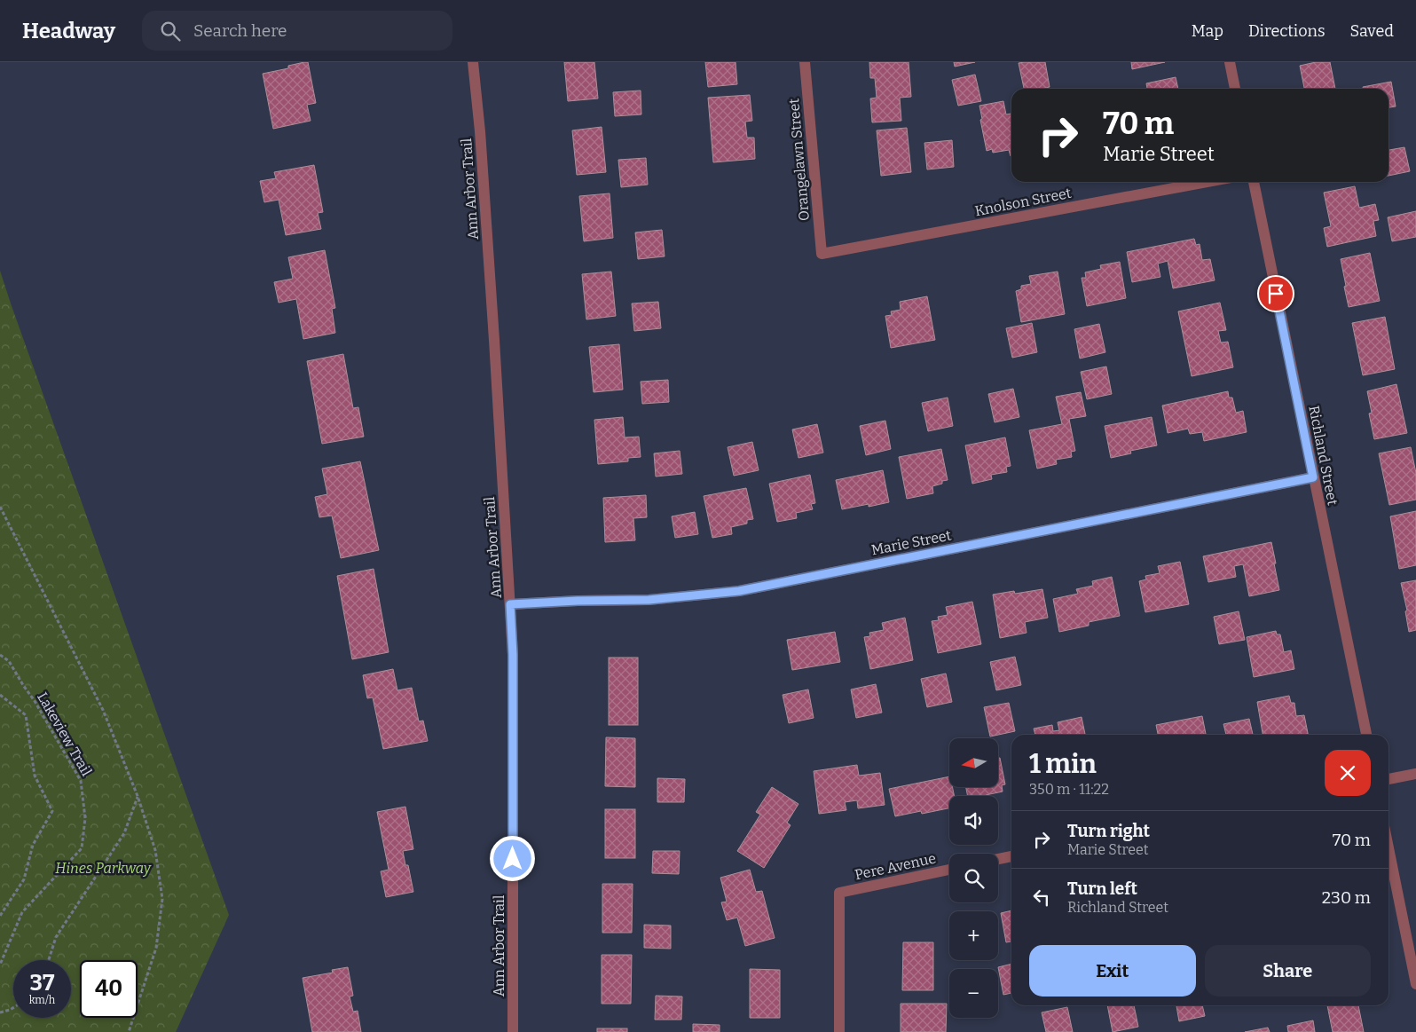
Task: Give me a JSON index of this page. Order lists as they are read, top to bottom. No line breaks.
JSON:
{"streets":{"street":["Orangelawn Street","Ann Arbor Trail","Knolson Street","Richland Street","Marie Street","Pere Avenue"],"path":["Lakeview Trail"]},"crossings":[["Orangelawn Street","Knolson Street"],["Ann Arbor Trail","Marie Street"],["Richland Street","Marie Street"]],"parks":["Hines Parkway"],"north":"left","page":{"header":"Headway","search":"Search here","nav":["Map","Directions","Saved"],"turn":["70 m","Marie Street"],"heading":["1 min","350 m · 11:22"],"map_buttons":["+","−"],"list":[{"name":"Turn right","note":"Marie Street","value":"70 m"},{"name":"Turn left","note":"Richland Street","value":"230 m"}],"buttons":["Exit","Share"],"speed":"37 km/h","limit":"40"}}
